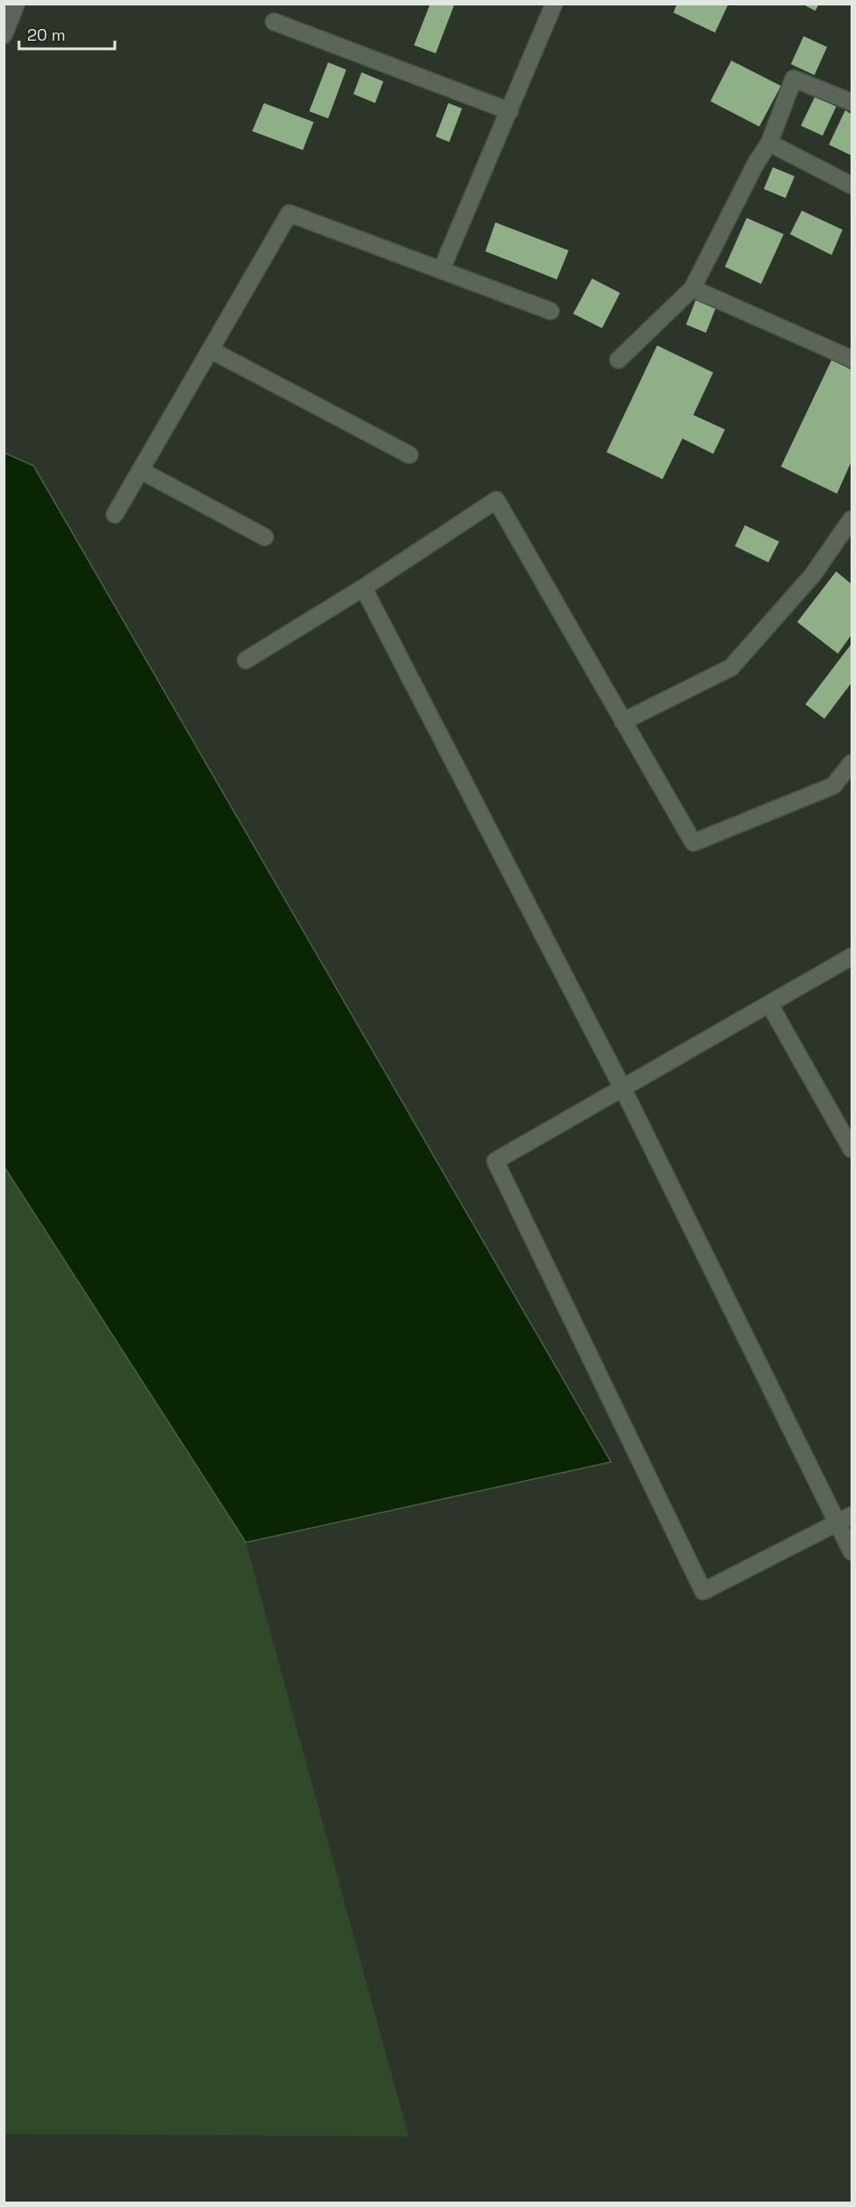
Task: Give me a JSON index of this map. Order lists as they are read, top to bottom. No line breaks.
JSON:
{"scale_bar":"20 m"}
